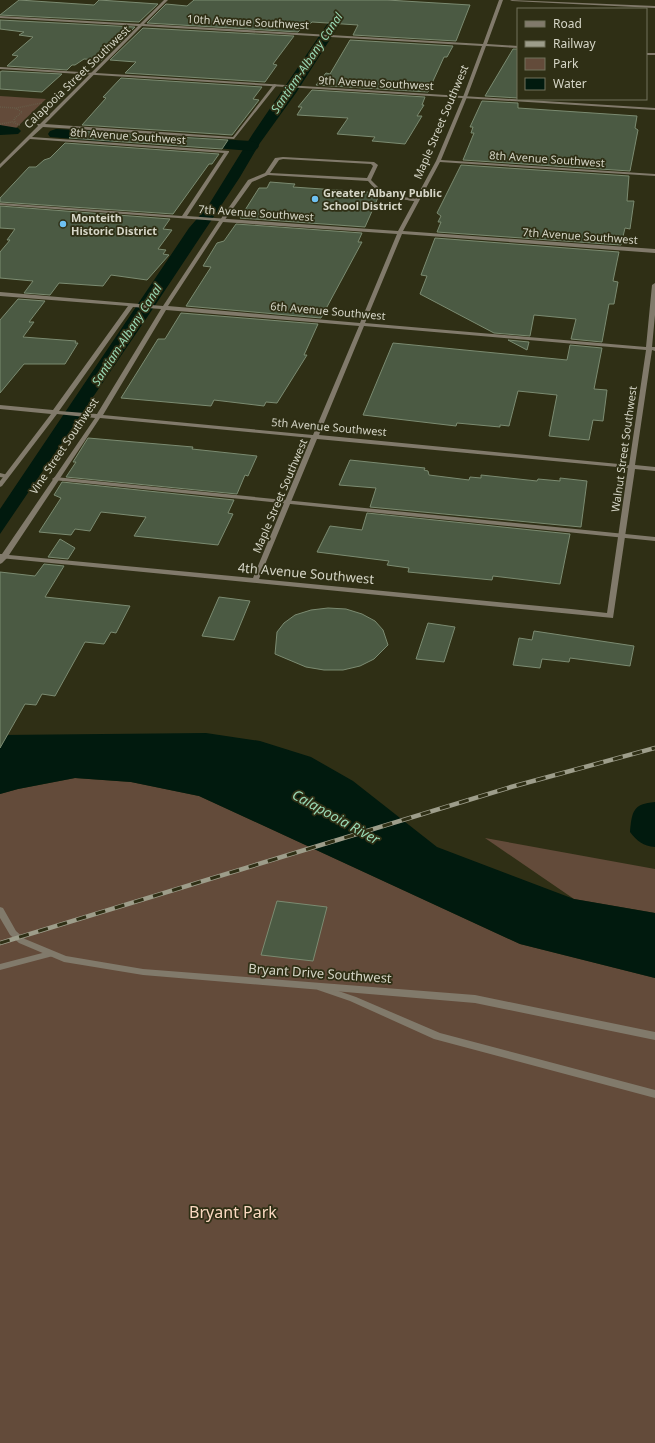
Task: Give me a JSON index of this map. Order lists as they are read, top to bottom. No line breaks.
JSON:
{"streets":{"street":["10th Avenue Southwest","Calapooia Street Southwest","9th Avenue Southwest","Maple Street Southwest","8th Avenue Southwest","7th Avenue Southwest","6th Avenue Southwest","5th Avenue Southwest","Vine Street Southwest","Walnut Street Southwest","4th Avenue Southwest","Bryant Drive Southwest"]},"crossings":[["10th Avenue Southwest","Calapooia Street Southwest"],["10th Avenue Southwest","Maple Street Southwest"],["Calapooia Street Southwest","9th Avenue Southwest"],["Calapooia Street Southwest","8th Avenue Southwest"],["9th Avenue Southwest","Maple Street Southwest"],["9th Avenue Southwest","8th Avenue Southwest"],["Maple Street Southwest","8th Avenue Southwest"],["Maple Street Southwest","7th Avenue Southwest"],["Maple Street Southwest","6th Avenue Southwest"],["Maple Street Southwest","5th Avenue Southwest"],["Maple Street Southwest","4th Avenue Southwest"],["8th Avenue Southwest","7th Avenue Southwest"],["7th Avenue Southwest","Vine Street Southwest"],["6th Avenue Southwest","Vine Street Southwest"],["6th Avenue Southwest","Walnut Street Southwest"],["5th Avenue Southwest","Vine Street Southwest"],["5th Avenue Southwest","Walnut Street Southwest"],["Vine Street Southwest","4th Avenue Southwest"],["Walnut Street Southwest","4th Avenue Southwest"]],"water":["Santiam-Albany Canal","Calapooia River"],"parks":["Bryant Park"],"places":["Greater Albany Public School District","Monteith Historic District"],"legend":["Road","Railway","Park","Water"]}
